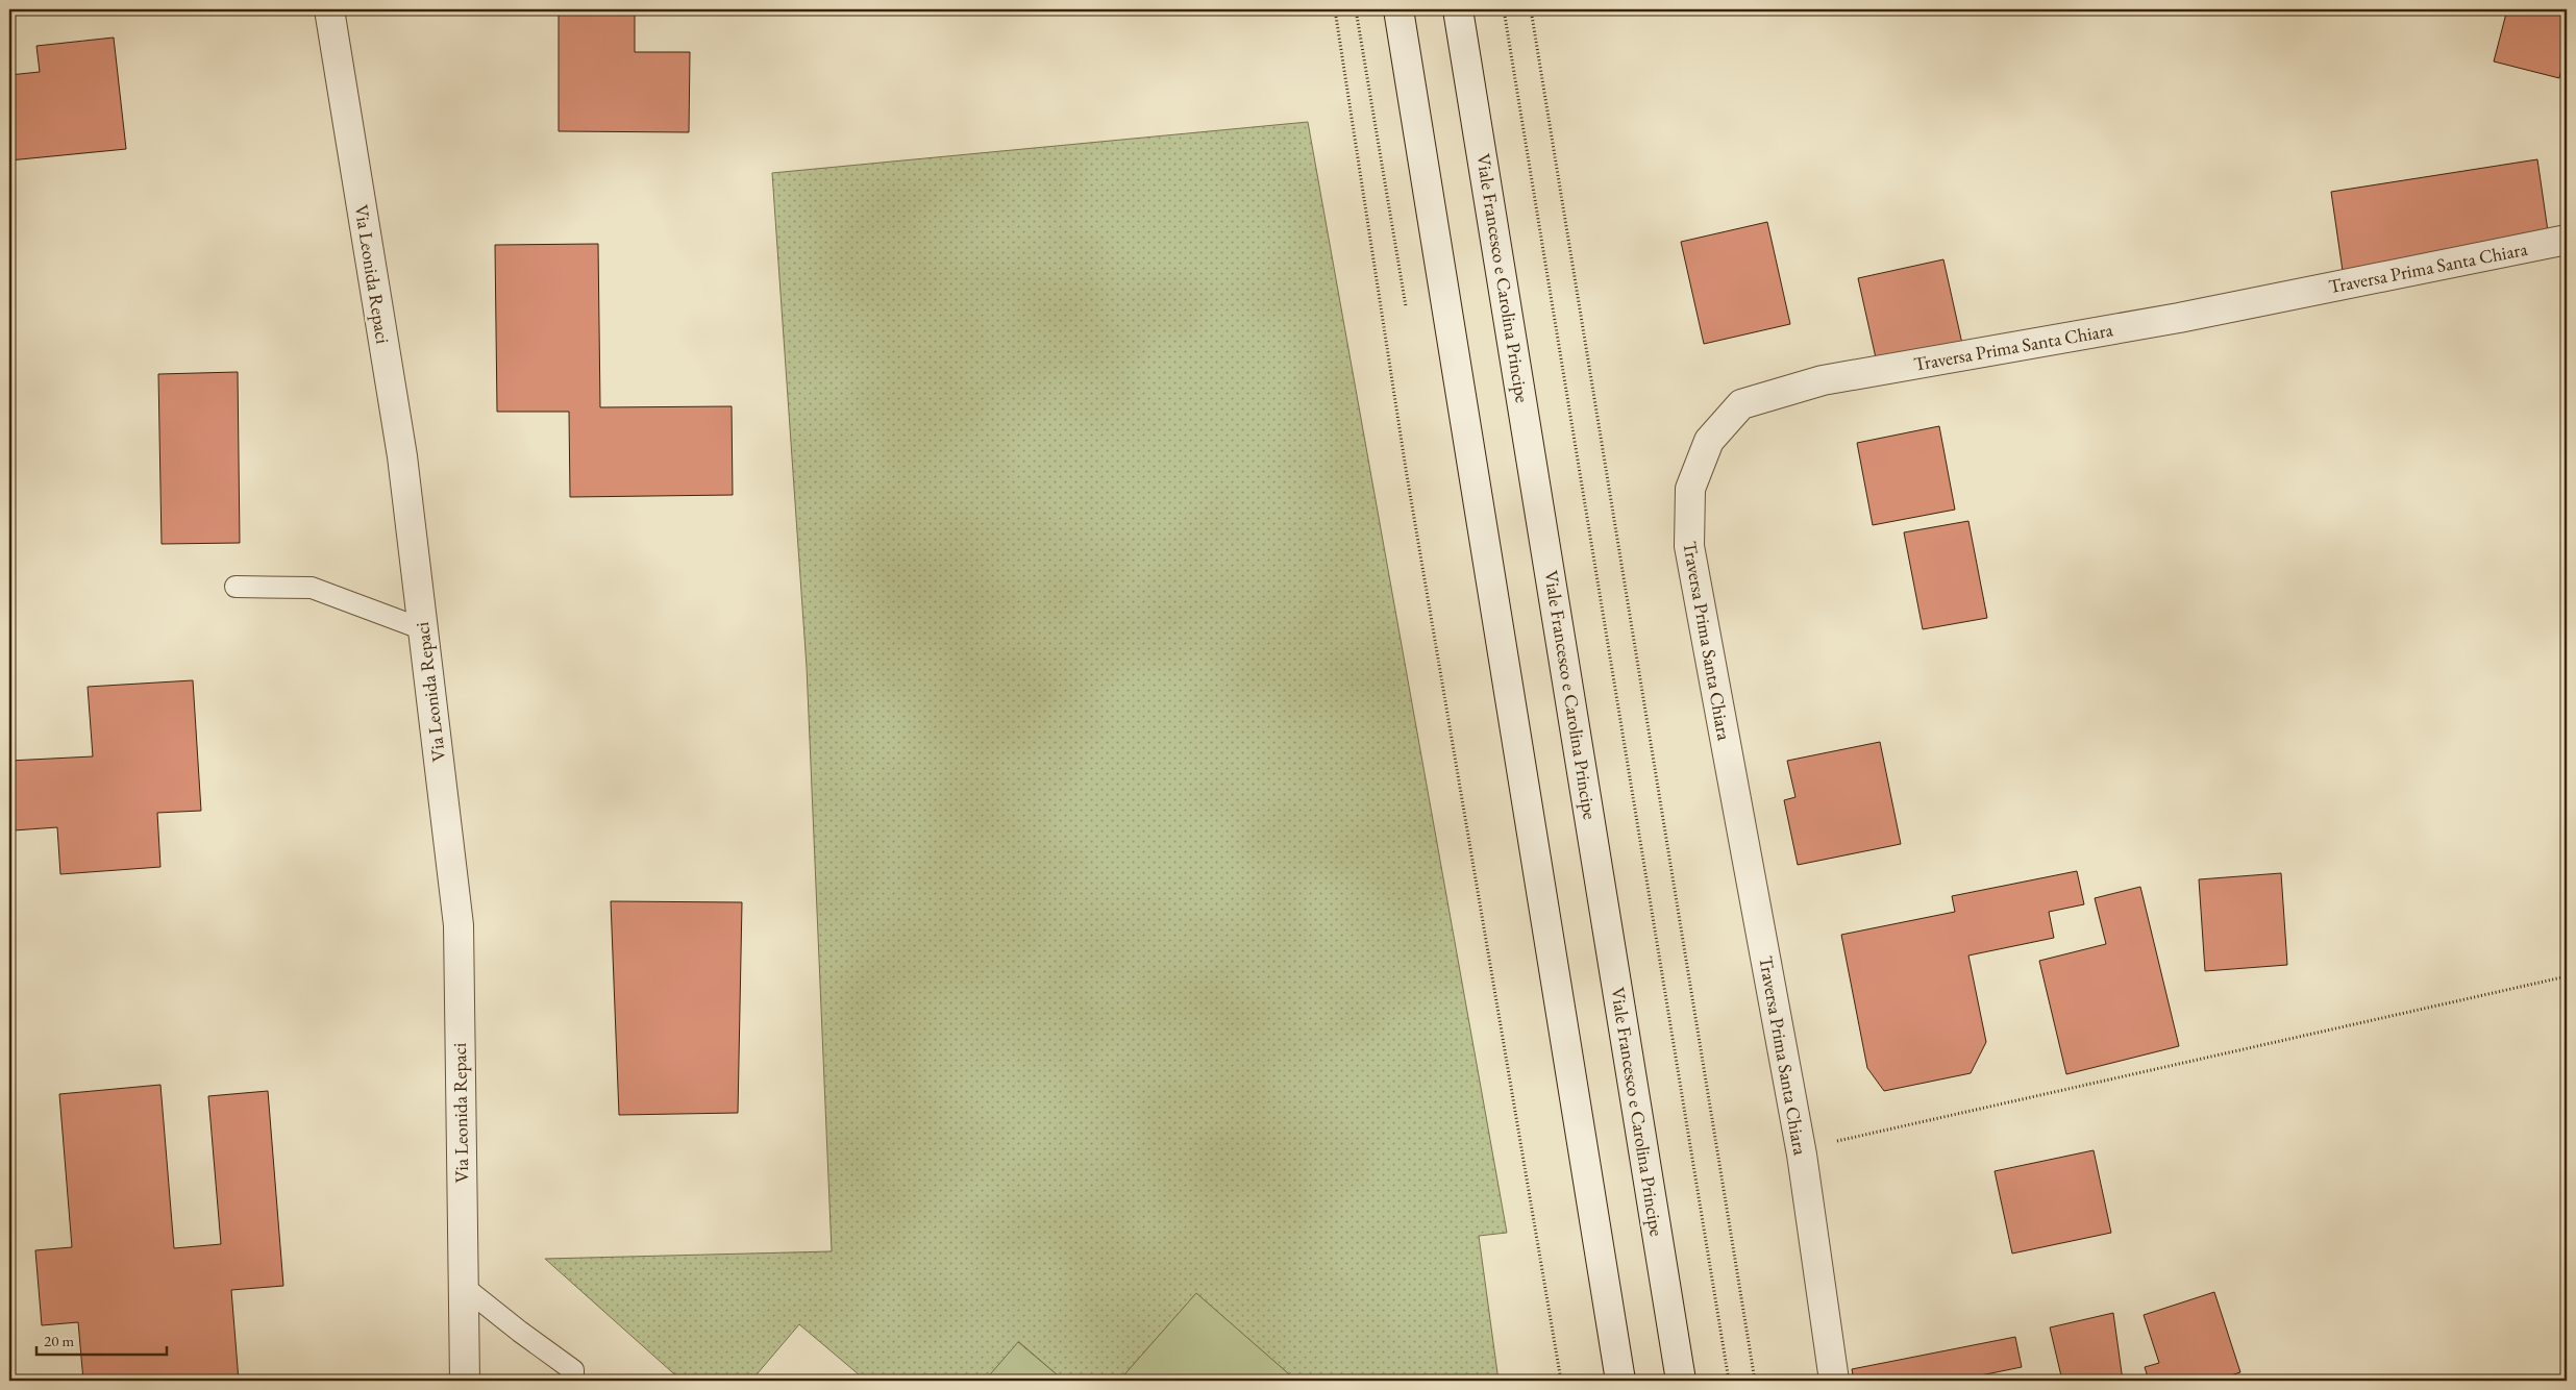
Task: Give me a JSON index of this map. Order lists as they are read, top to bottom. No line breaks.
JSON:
{"streets":{"street":["Traversa Prima Santa Chiara","Via Leonida Repaci","Viale Francesco e Carolina Principe"]},"scale_bar":"20 m"}
